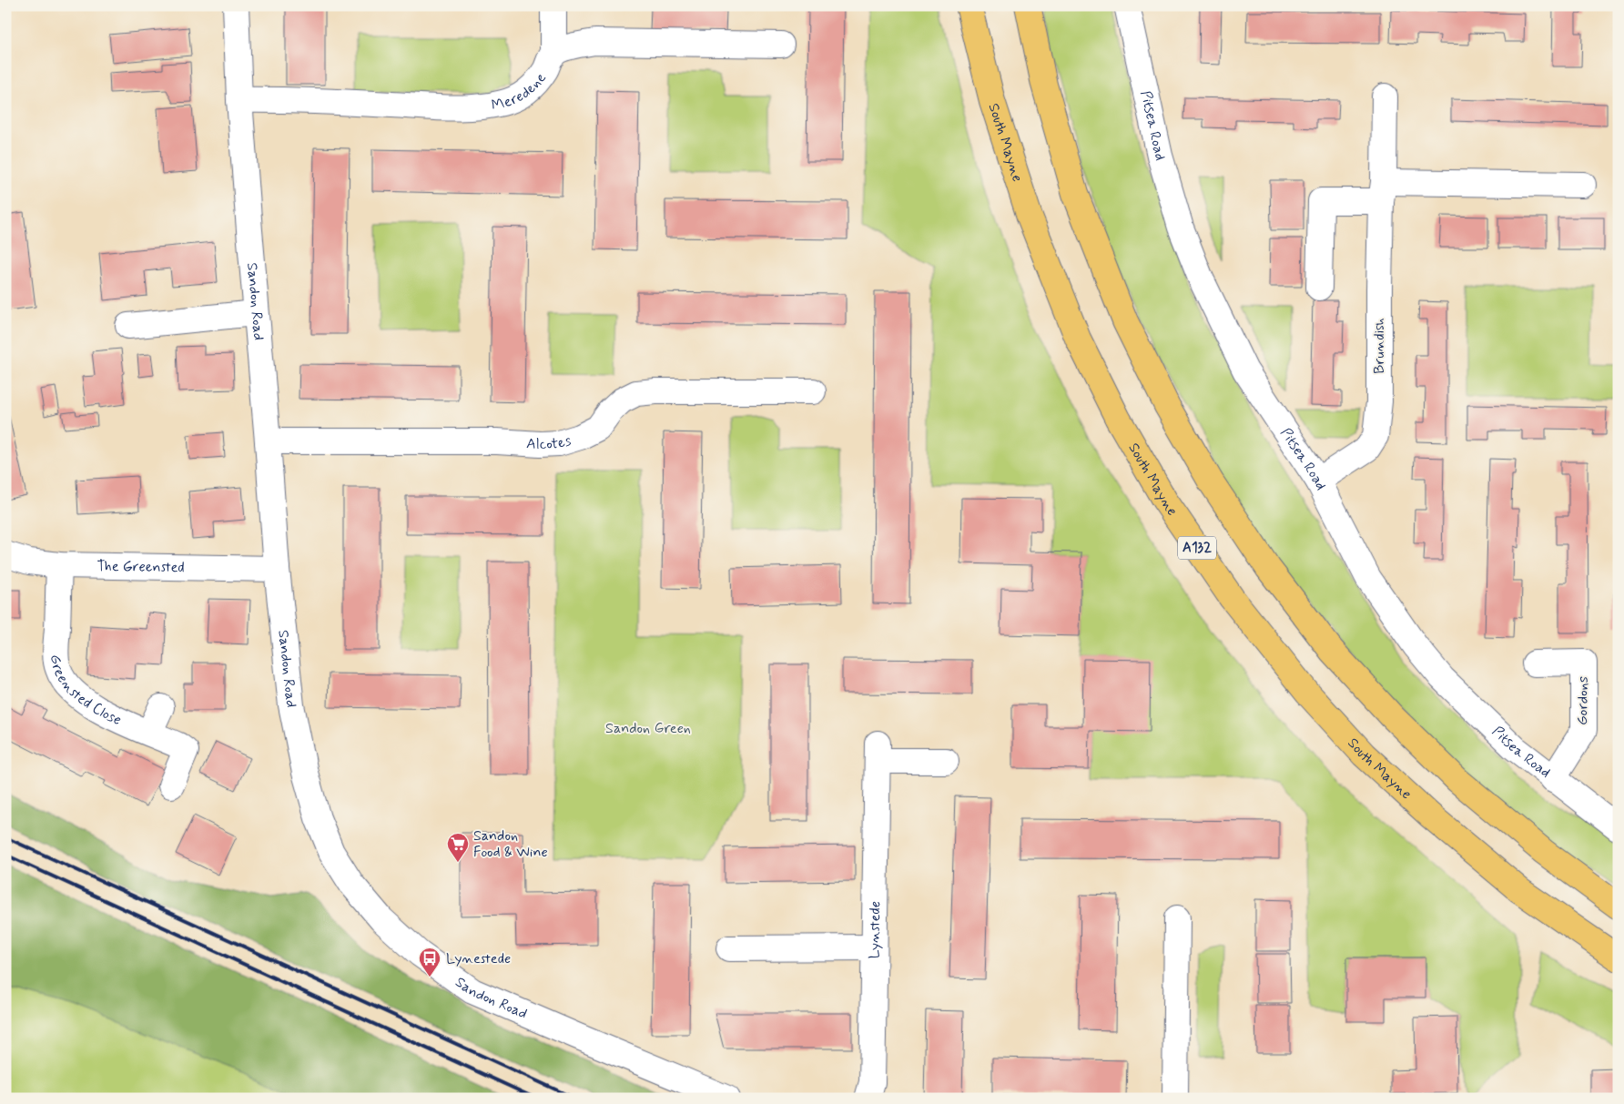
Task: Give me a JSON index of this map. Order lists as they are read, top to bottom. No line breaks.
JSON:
{"streets":{"main road":["South Mayne","A132"],"street":["Meredene","Pitsea Road","Sandon Road","Brundish","Alcotes","The Greensted","Greensted Close","Gordons","Lynstede"]},"crossings":[["Meredene","Sandon Road"],["Pitsea Road","Brundish"],["Pitsea Road","Gordons"],["Sandon Road","Alcotes"],["Sandon Road","The Greensted"],["The Greensted","Greensted Close"]],"parks":["Sandon Green"],"places":{"supermarket":["Sandon Food & Wine"],"bus stop":["Lynestede"]}}
